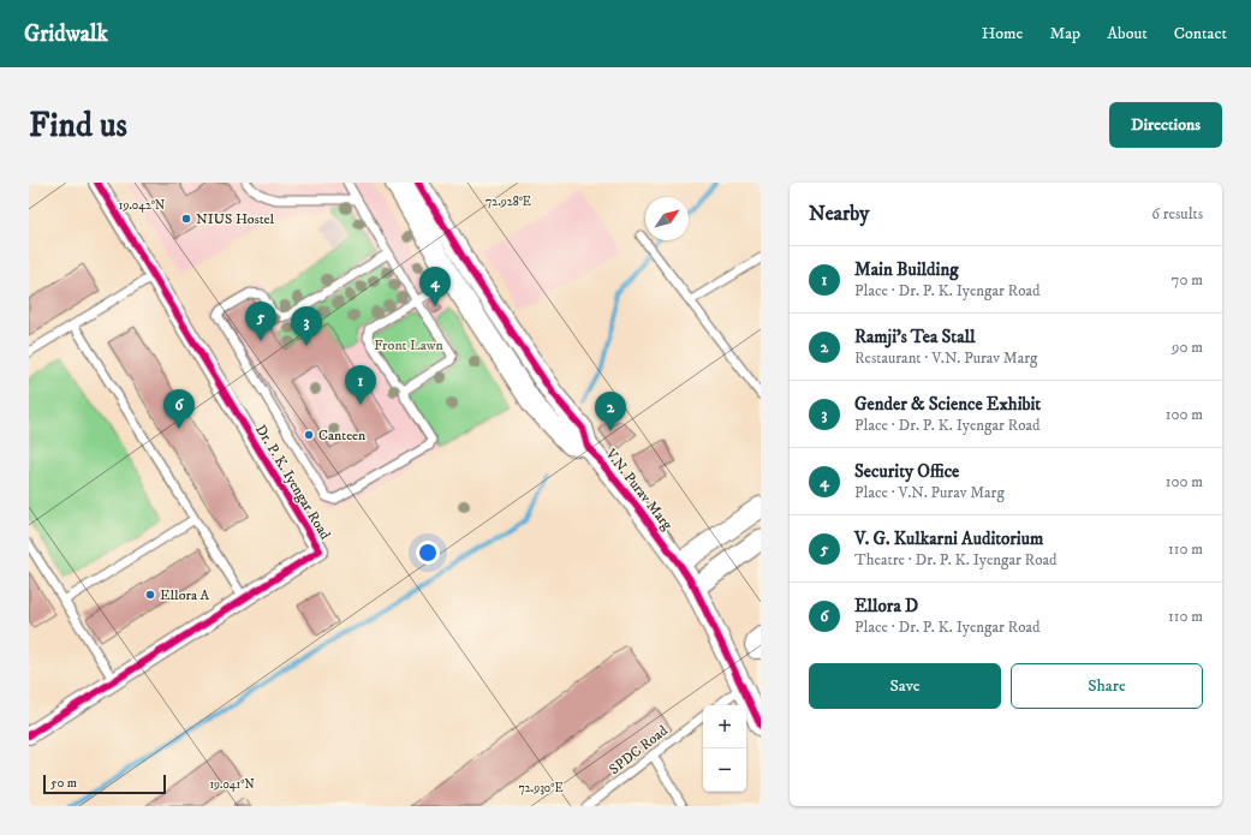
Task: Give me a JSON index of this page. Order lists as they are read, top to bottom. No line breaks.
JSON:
{"streets":{"street":["Dr. P. K. Iyengar Road","V.N. Purav Marg"],"lane":["SPDC Road"]},"parks":["Front Lawn"],"places":["NIUS Hostel","Canteen","Ellora A"],"scale_bar":"50 m","north":"top right","page":{"header":"Gridwalk","nav":["Home","Map","About","Contact"],"buttons":["Directions",["Save","Share"]],"title":"Find us","heading":["Nearby","6 results"],"list":[{"mark":"1","name":"Main Building","note":"Place · Dr. P. K. Iyengar Road","value":"70 m"},{"mark":"2","name":"Ramji's Tea Stall","note":"Restaurant · V.N. Purav Marg","value":"90 m"},{"mark":"3","name":"Gender & Science Exhibit","note":"Place · Dr. P. K. Iyengar Road","value":"100 m"},{"mark":"4","name":"Security Office","note":"Place · V.N. Purav Marg","value":"100 m"},{"mark":"5","name":"V. G. Kulkarni Auditorium","note":"Theatre · Dr. P. K. Iyengar Road","value":"110 m"},{"mark":"6","name":"Ellora D","note":"Place · Dr. P. K. Iyengar Road","value":"110 m"}],"pins":["4","5","3","1","6","2"],"map_buttons":["+","−"],"scale":"50 m"},"coordinates":["72.928°E","19.042°N","19.041°N","72.930°E"]}
